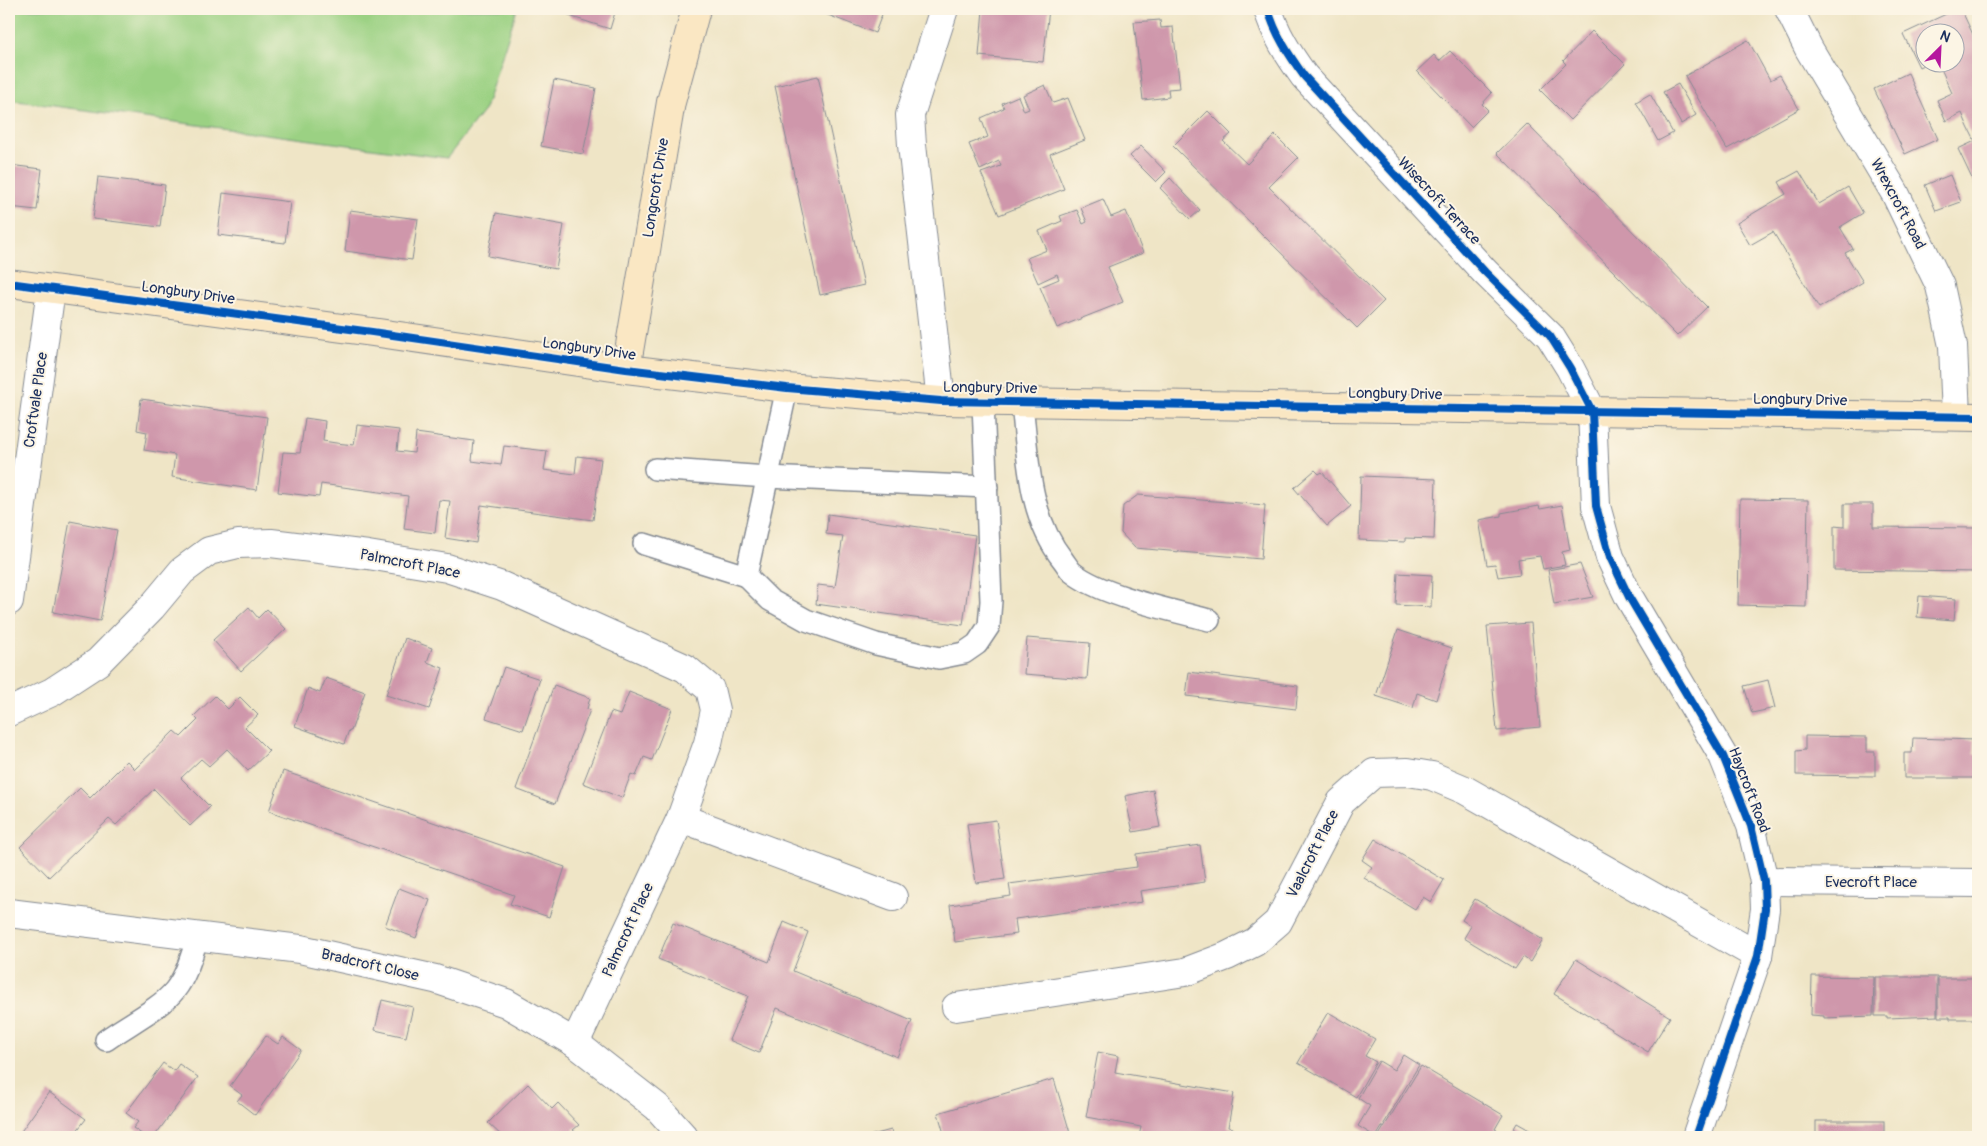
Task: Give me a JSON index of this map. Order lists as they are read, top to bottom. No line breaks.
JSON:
{"streets":{"street":["Longcroft Drive","Wisecroft Terrace","Wrexcroft Road","Longbury Drive","Croftvale Place","Palmcroft Place","Haycroft Road","Vaalcroft Place","Evecroft Place","Bradcroft Close"]},"crossings":[["Longcroft Drive","Longbury Drive"],["Wisecroft Terrace","Longbury Drive"],["Wisecroft Terrace","Haycroft Road"],["Wrexcroft Road","Longbury Drive"],["Longbury Drive","Croftvale Place"],["Longbury Drive","Haycroft Road"],["Palmcroft Place","Bradcroft Close"],["Haycroft Road","Vaalcroft Place"],["Haycroft Road","Evecroft Place"]],"north":"top right"}
